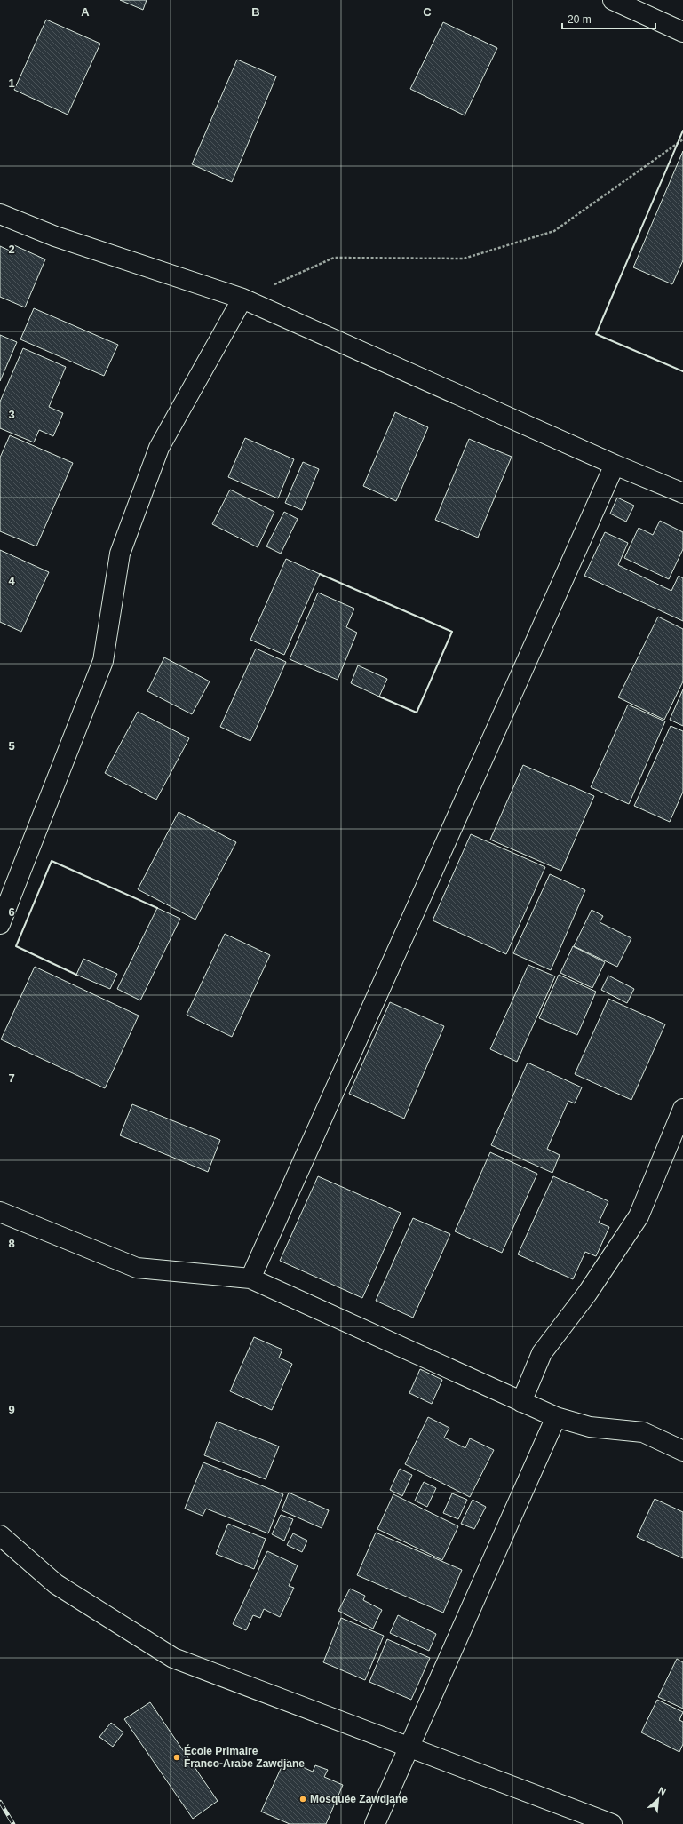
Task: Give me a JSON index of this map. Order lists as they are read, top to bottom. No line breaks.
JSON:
{"places":["École Primaire Franco-Arabe Zawdjane","Mosquée Zawdjane"],"scale_bar":"20 m","north":"top right","grid":{"columns":["A","B","C"],"rows":["1","2","3","4","5","6","7","8","9"]}}
